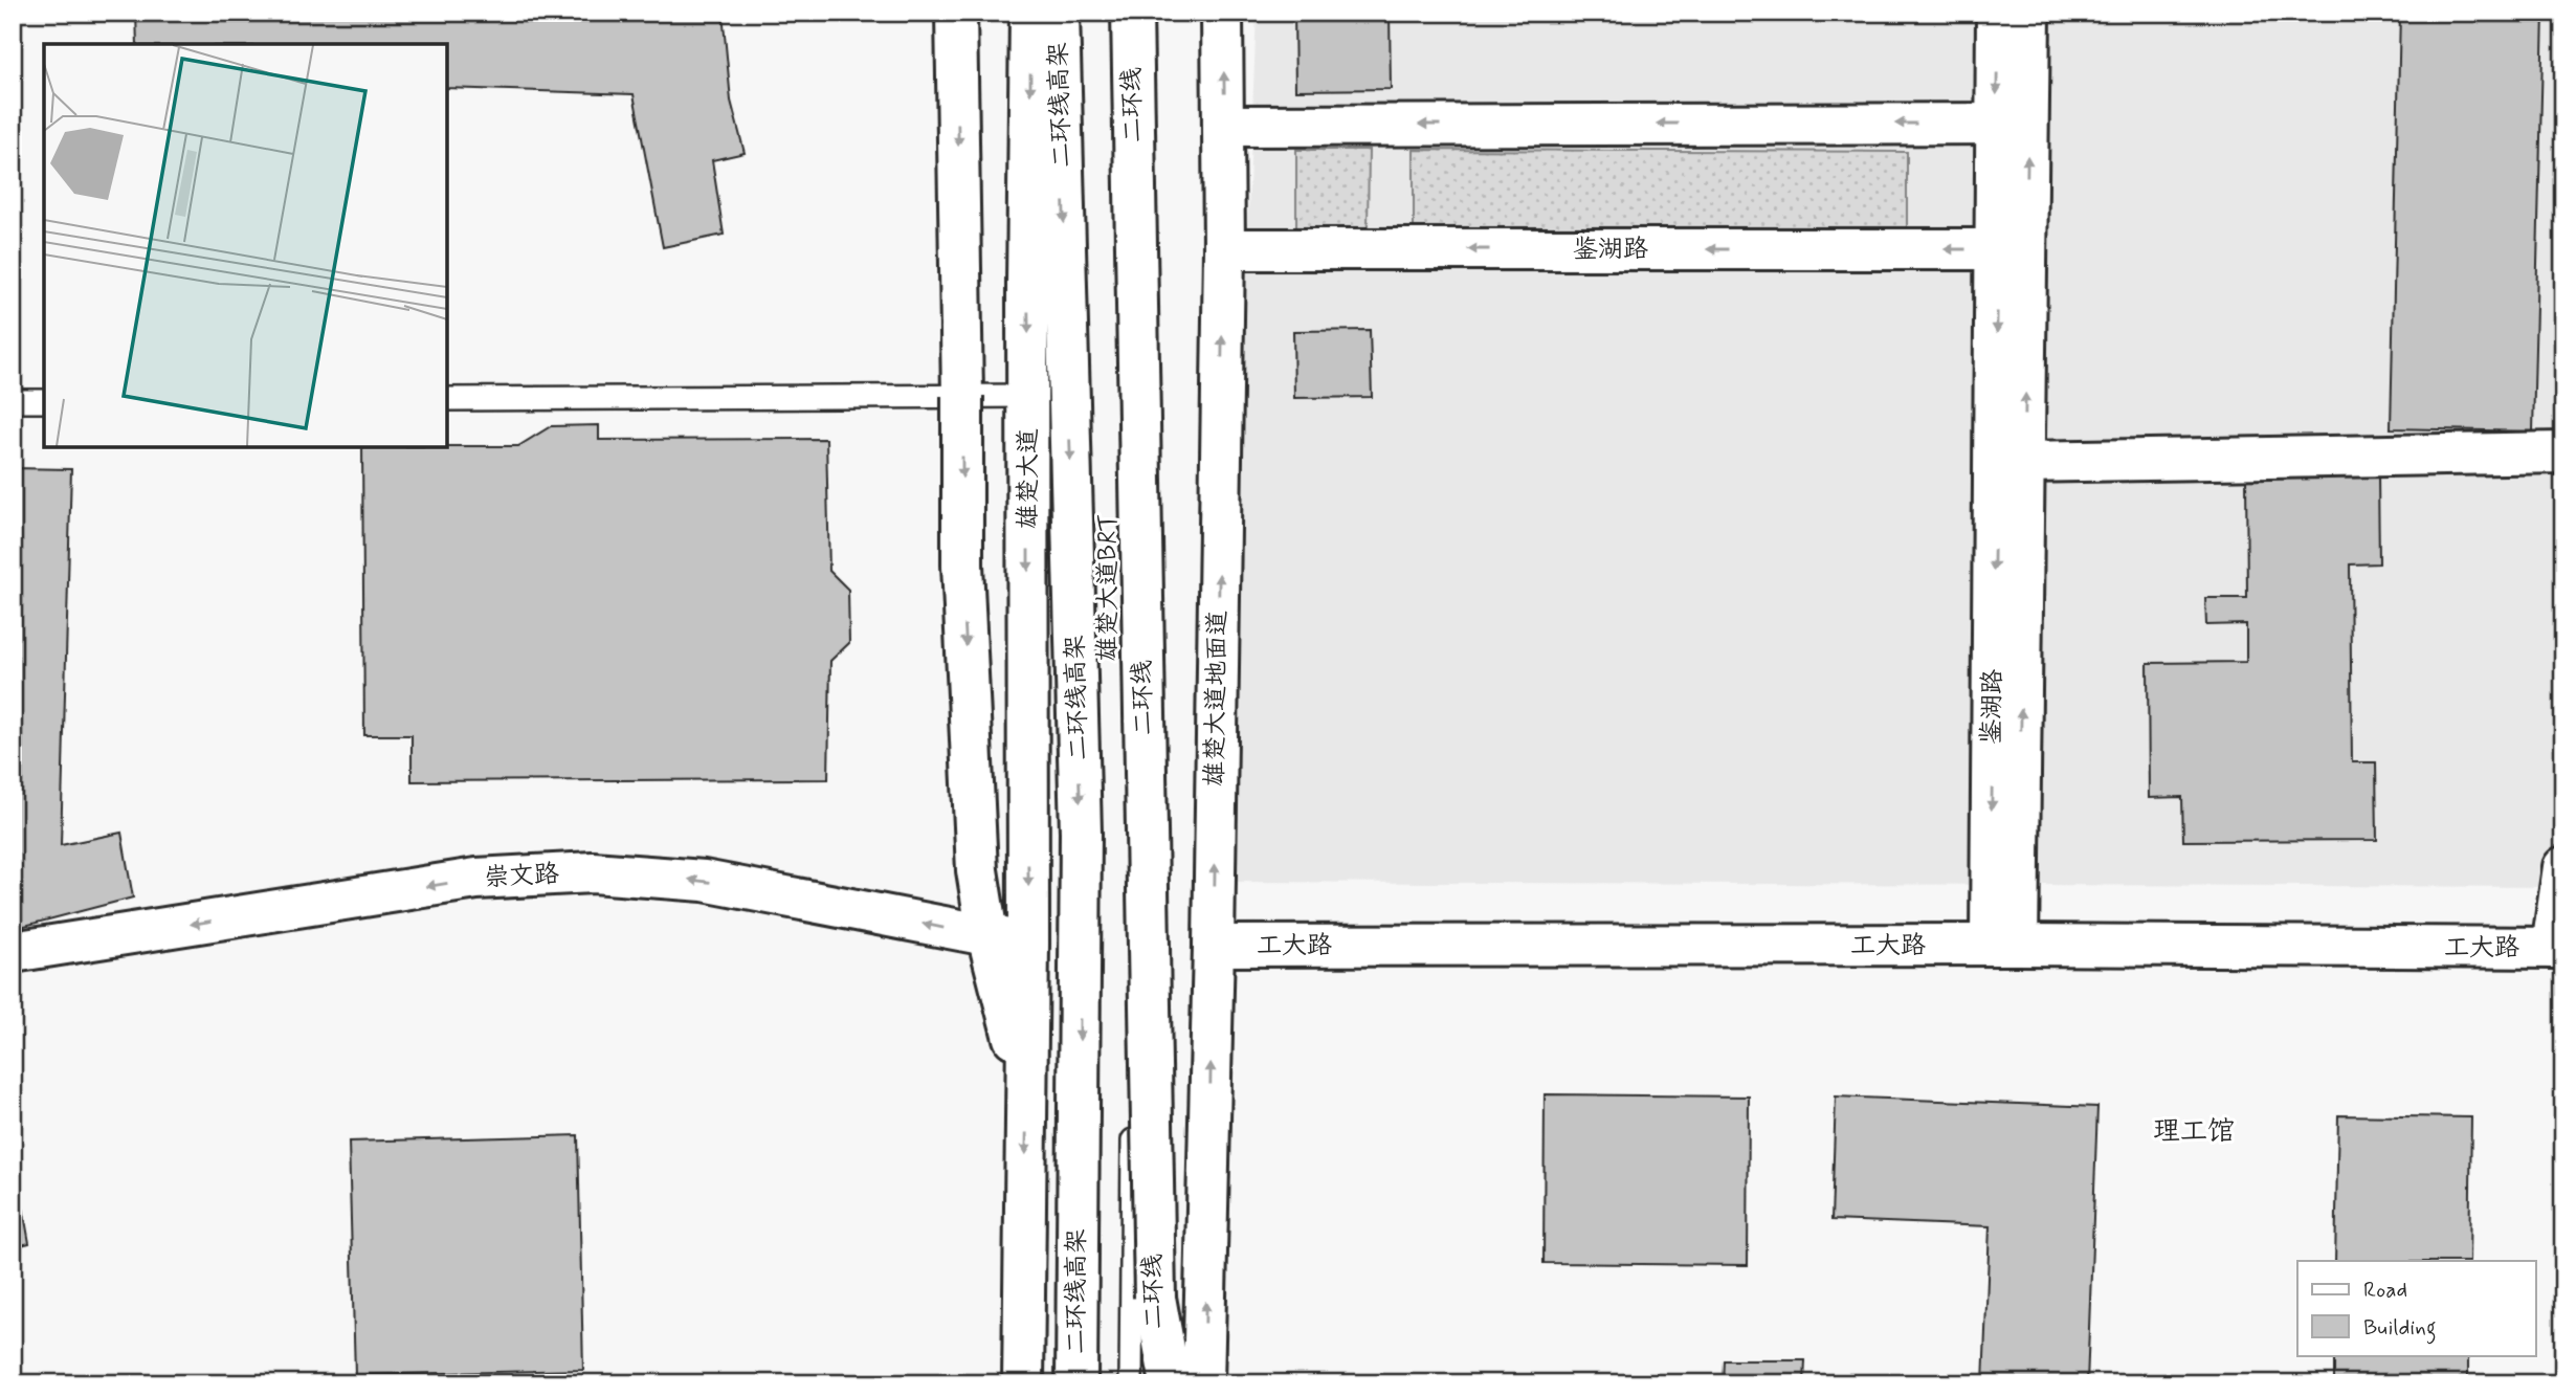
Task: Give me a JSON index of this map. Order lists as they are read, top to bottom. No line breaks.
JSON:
{"streets":{"main road":["二环线高架","二环线","鉴湖路","雄楚大道","雄楚大道地面道","崇文路","工大路"],"lane":["雄楚大道BRT"]},"crossings":[["鉴湖路","雄楚大道地面道"],["鉴湖路","工大路"],["雄楚大道","崇文路"],["雄楚大道地面道","工大路"]],"one_way":["崇文路"],"districts":["理工馆"],"legend":["Road","Building"]}
